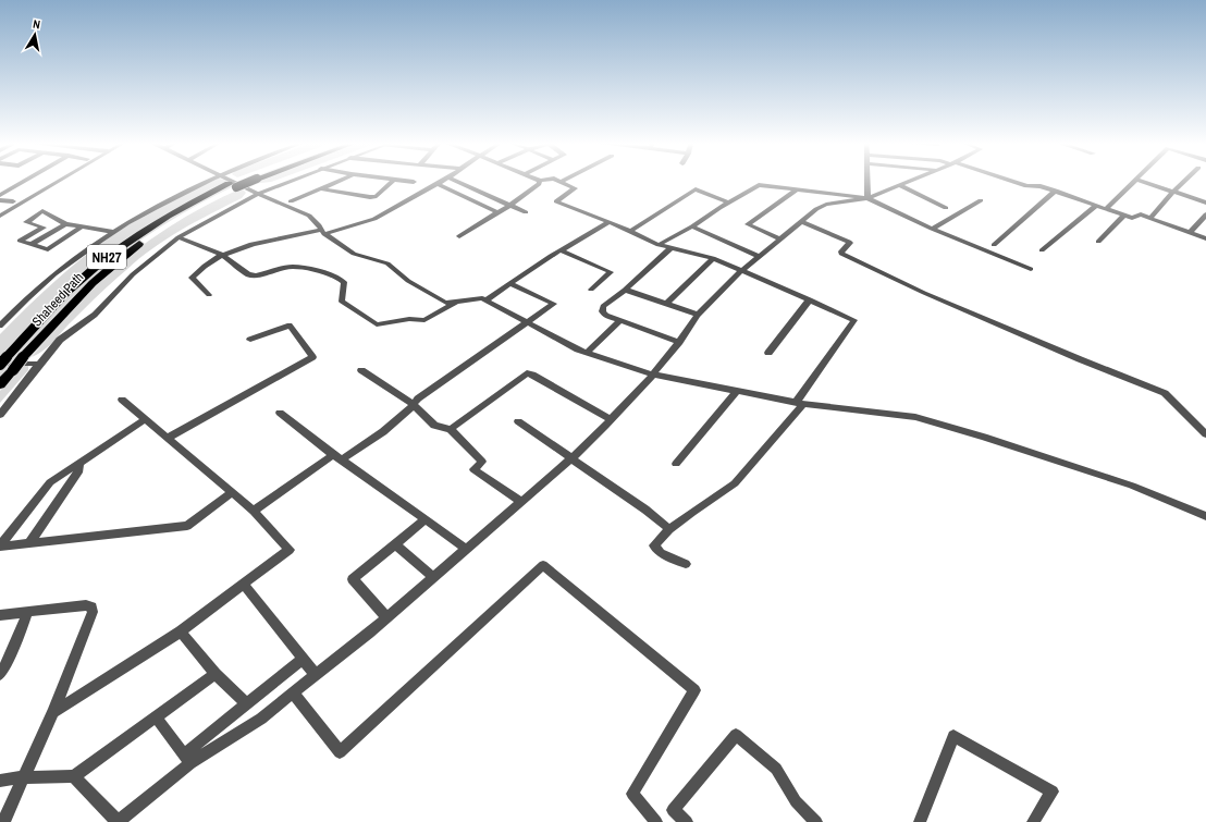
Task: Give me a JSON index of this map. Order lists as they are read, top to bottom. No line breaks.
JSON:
{"streets":{"highway":["NH27","Shaheed Path"]},"north":"top"}
